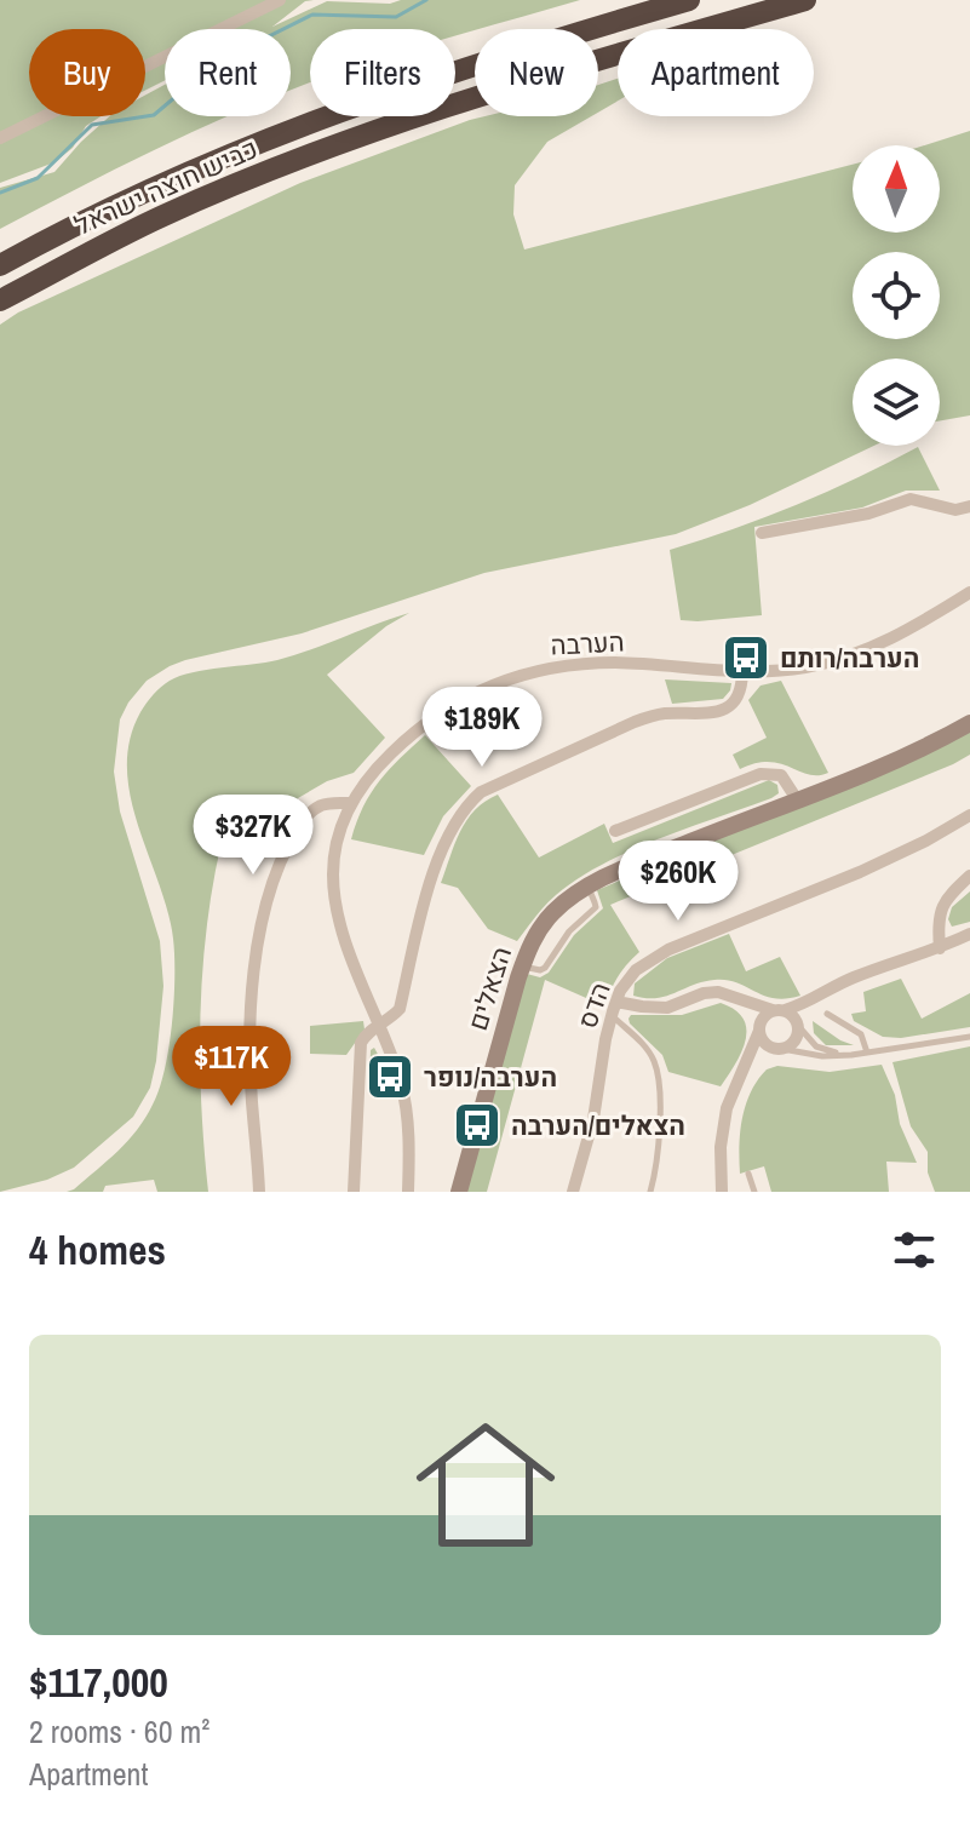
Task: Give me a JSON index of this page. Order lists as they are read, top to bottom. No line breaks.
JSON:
{"streets":{"highway":["כביש חוצה ישראל"],"street":["הערבה","הצאלים","הדס"]},"places":{"bus stop":["הערבה/רותם","הערבה/נופר","הצאלים/הערבה"]},"north":"top","page":{"chip":["Buy","Rent","Filters","New","Apartment"],"price":["$189K","$327K","$260K","$117K"],"heading":"4 homes","list":[{"name":"$117,000","note":"2 rooms · 60 m² · Apartment"}]}}
